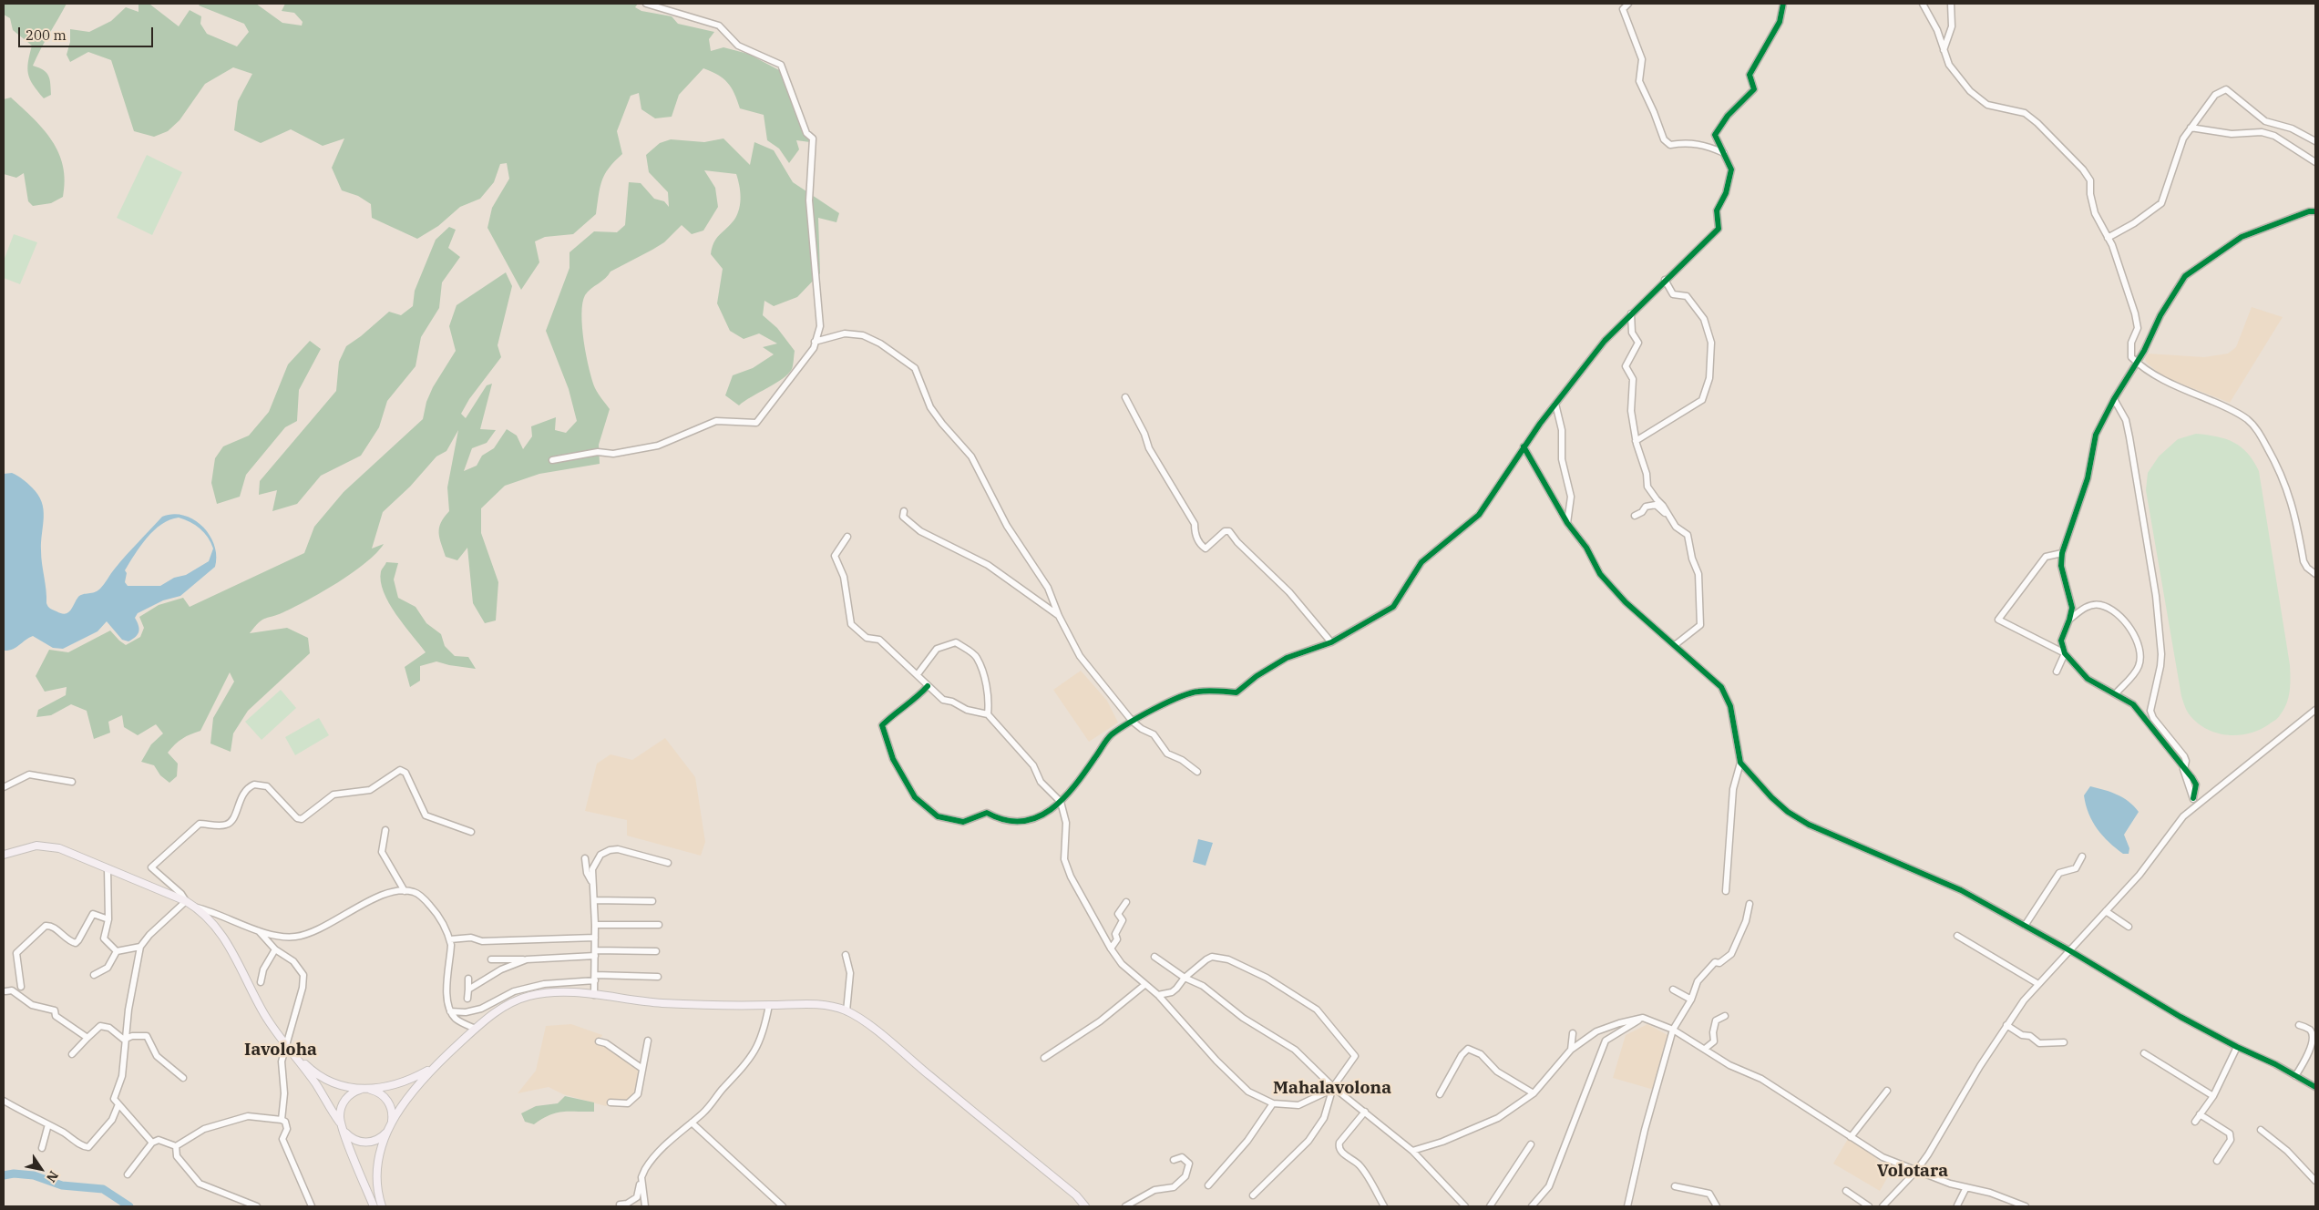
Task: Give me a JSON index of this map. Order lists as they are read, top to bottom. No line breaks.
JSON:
{"districts":["Iavoloha","Mahalavolona","Volotara"],"scale_bar":"200 m","north":"bottom right"}
